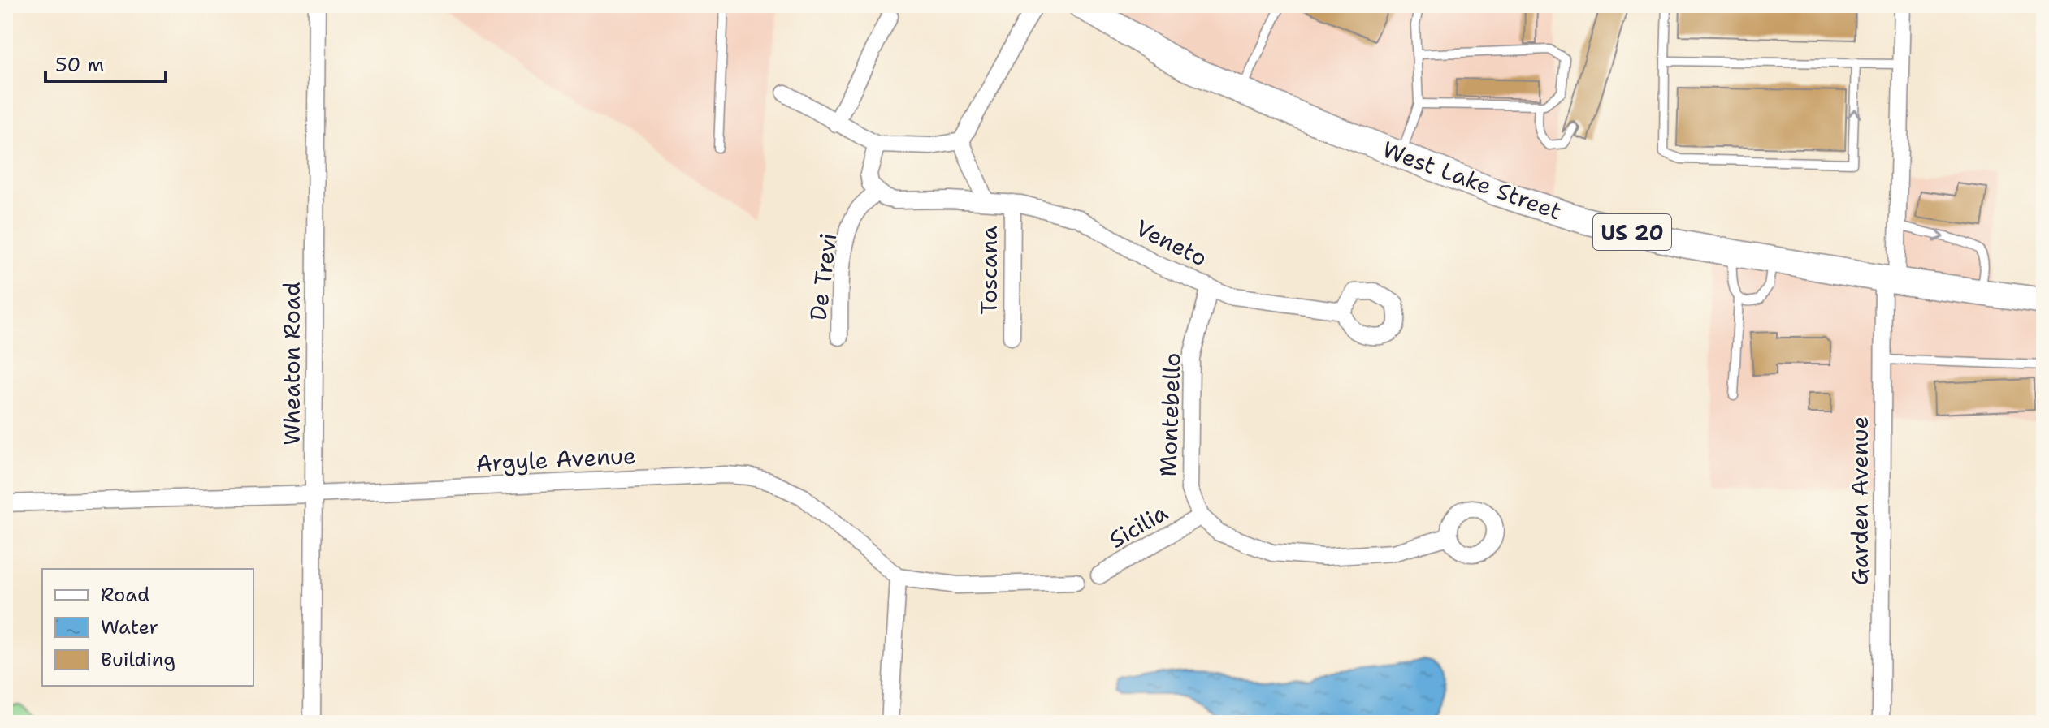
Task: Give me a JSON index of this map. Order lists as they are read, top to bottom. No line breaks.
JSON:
{"streets":{"main road":["West Lake Street","US 20"],"street":["Veneto","Toscana","De Trevi","Wheaton Road","Montebello","Argyle Avenue","Garden Avenue","Sicilia"]},"crossings":[["West Lake Street","Garden Avenue"],["Veneto","Toscana"],["Veneto","De Trevi"],["Veneto","Montebello"],["Wheaton Road","Argyle Avenue"],["Montebello","Sicilia"]],"legend":["Road","Water","Building"],"scale_bar":"50 m"}
